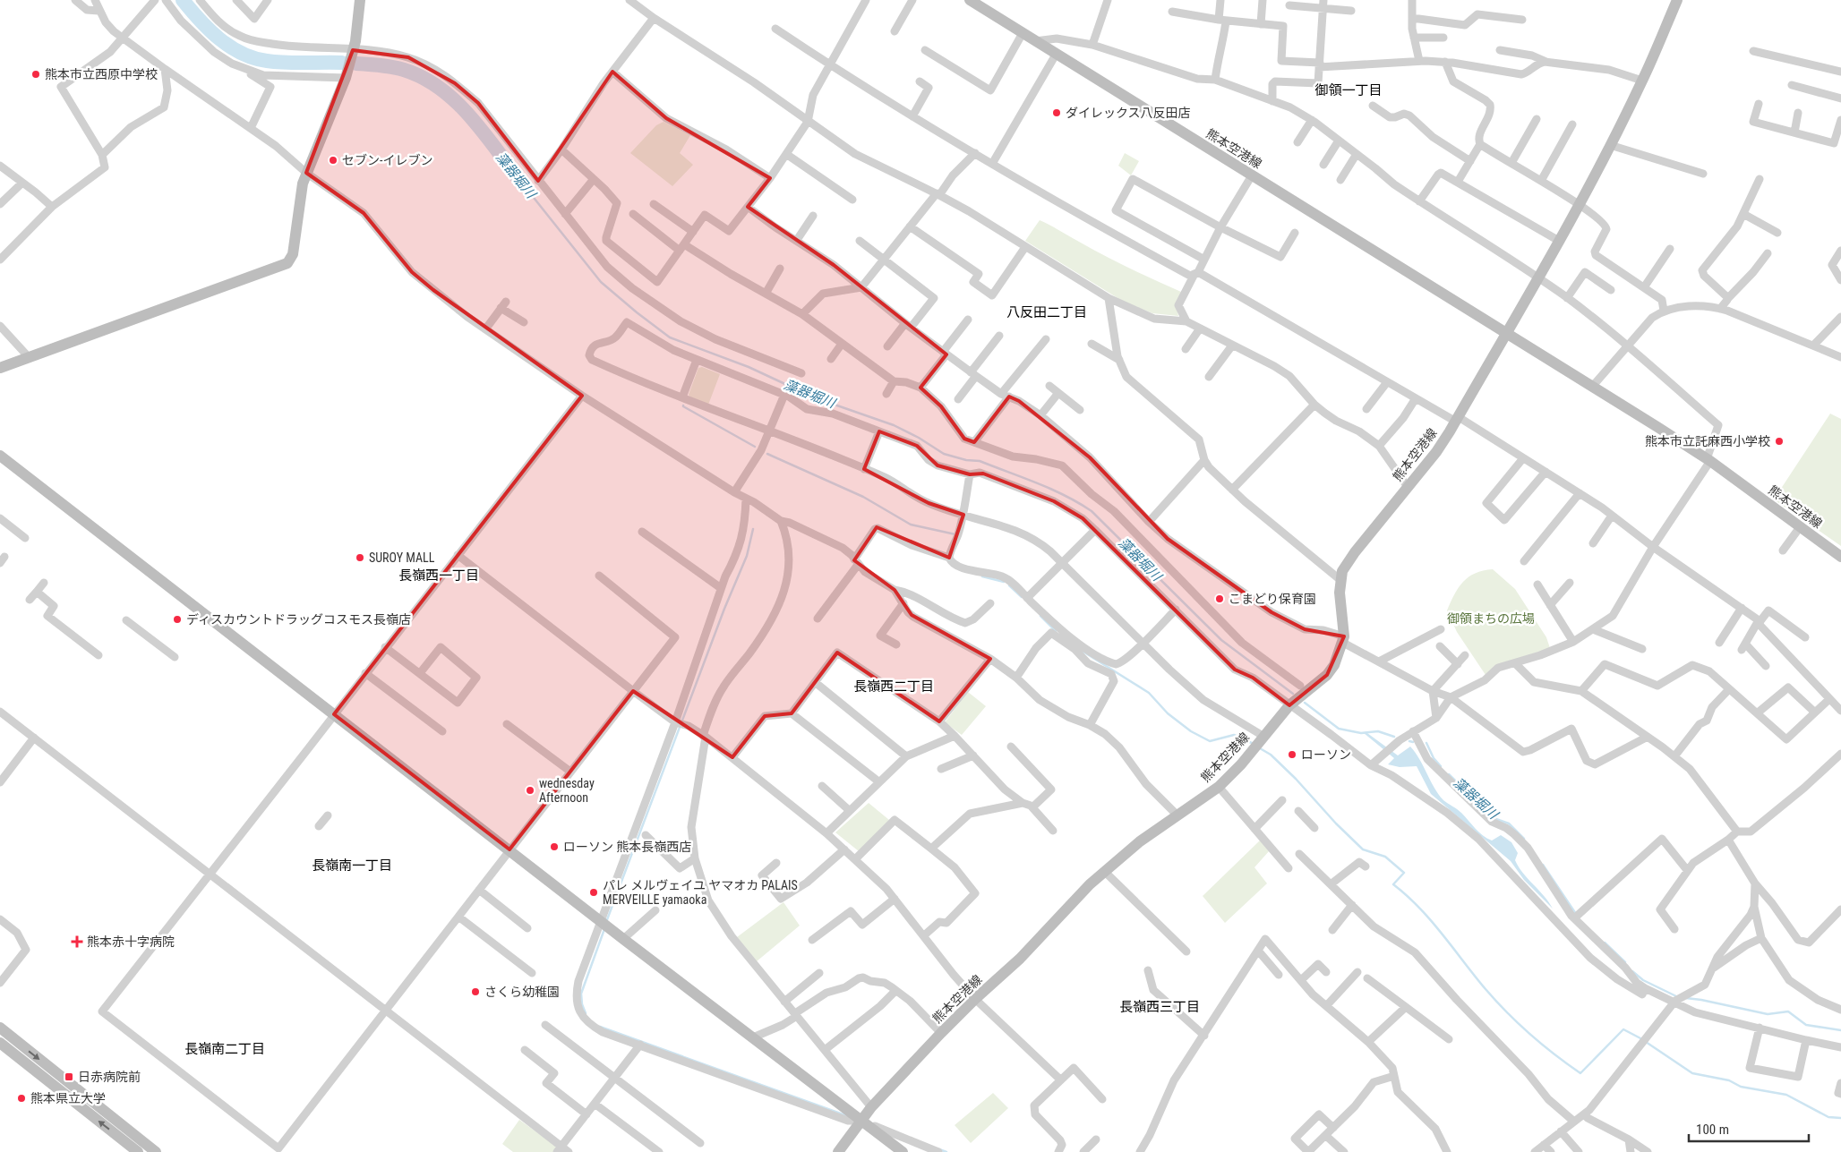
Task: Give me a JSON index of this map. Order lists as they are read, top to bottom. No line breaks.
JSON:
{"streets":{"street":["熊本空港線"]},"districts":["御領一丁目","八反田二丁目","長嶺西一丁目","長嶺西二丁目","長嶺南一丁目","長嶺西三丁目","長嶺南二丁目"],"water":["藻器堀川"],"parks":["御領まちの広場"],"places":{"other":["熊本市立西原中学校","ダイレックス八反田店","セブン-イレブン","熊本市立託麻西小学校","SUROY MALL","こまどり保育園","ディスカウントドラッグコスモス長嶺店","ローソン","wednesday Afternoon","ローソン 熊本長嶺西店","パレ メルヴェイユ ヤマオカ PALAIS MERVEILLE yamaoka","さくら幼稚園","熊本県立大学"],"health":["熊本赤十字病院"],"transit":["日赤病院前"]},"scale_bar":"100 m"}
